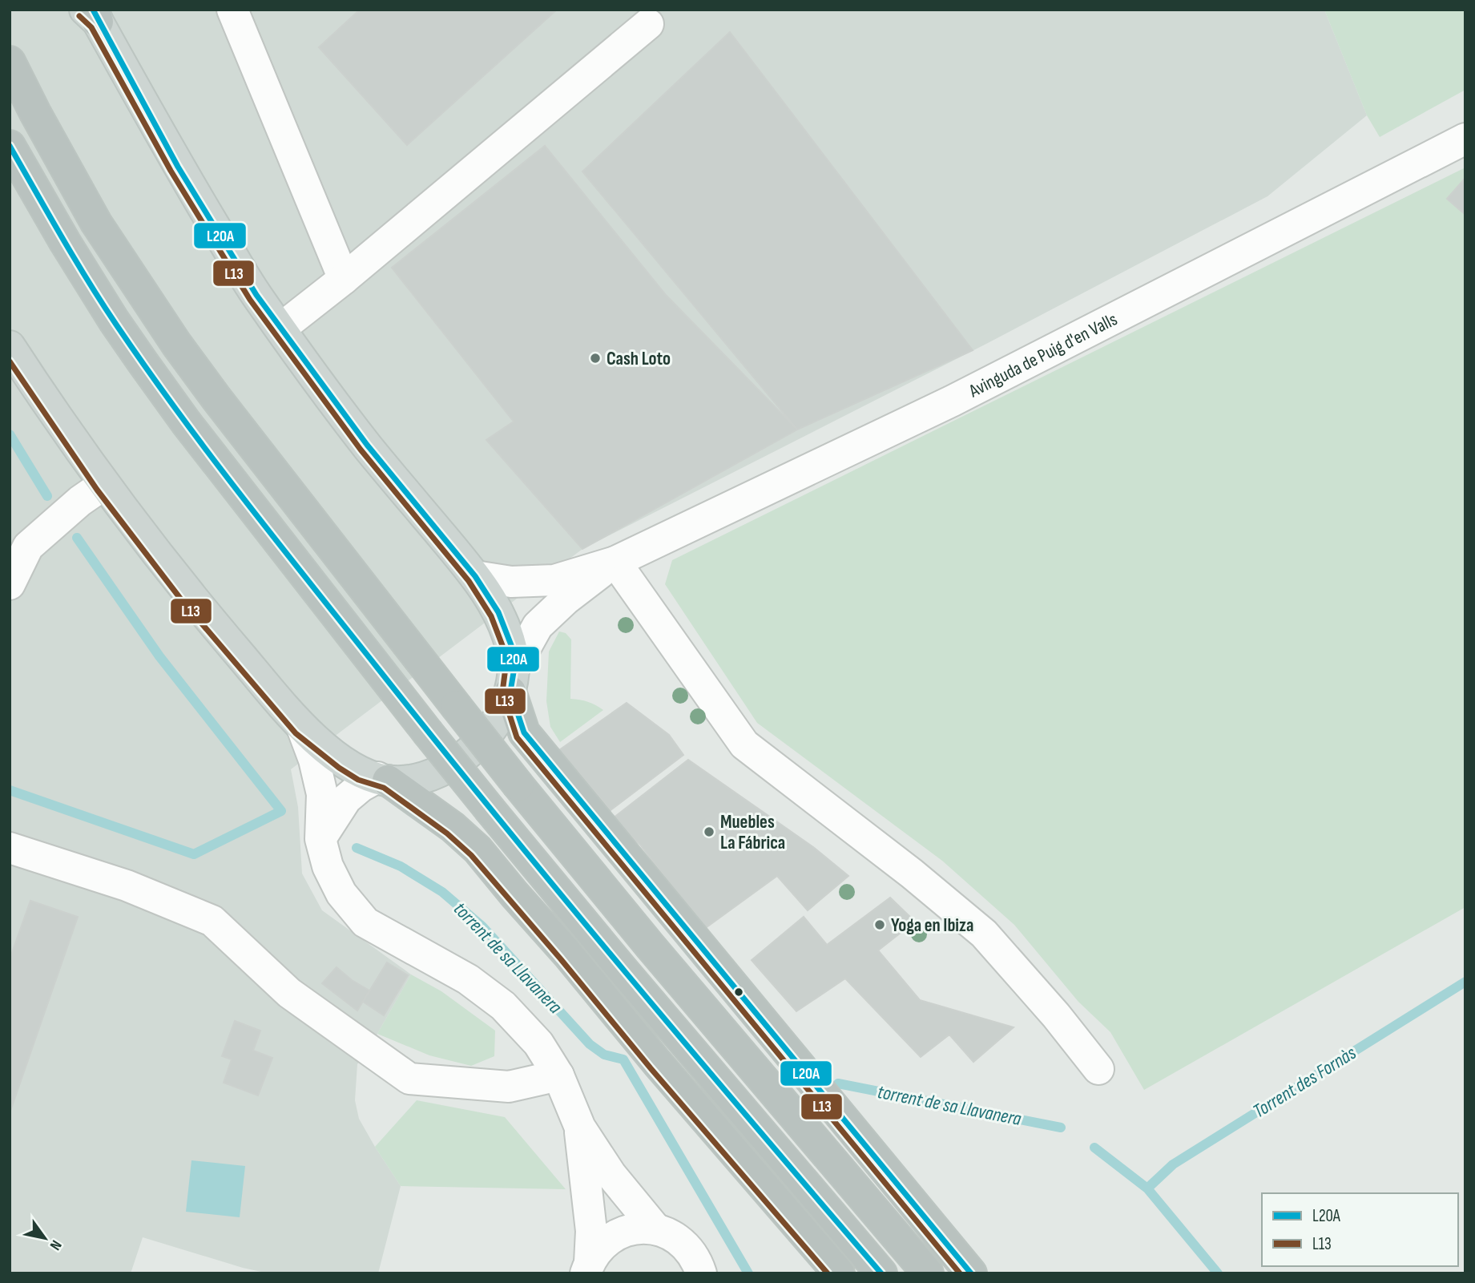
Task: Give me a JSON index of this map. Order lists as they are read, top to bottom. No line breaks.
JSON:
{"streets":{"street":["Avinguda de Puig d'en Valls"]},"water":["torrent de sa Llavanera","Torrent des Fornàs"],"places":["Cash Loto","Muebles La Fábrica","Yoga en Ibiza"],"lines":["transit line L20A","transit line L13"],"legend":["L20A","L13"],"north":"bottom right"}
